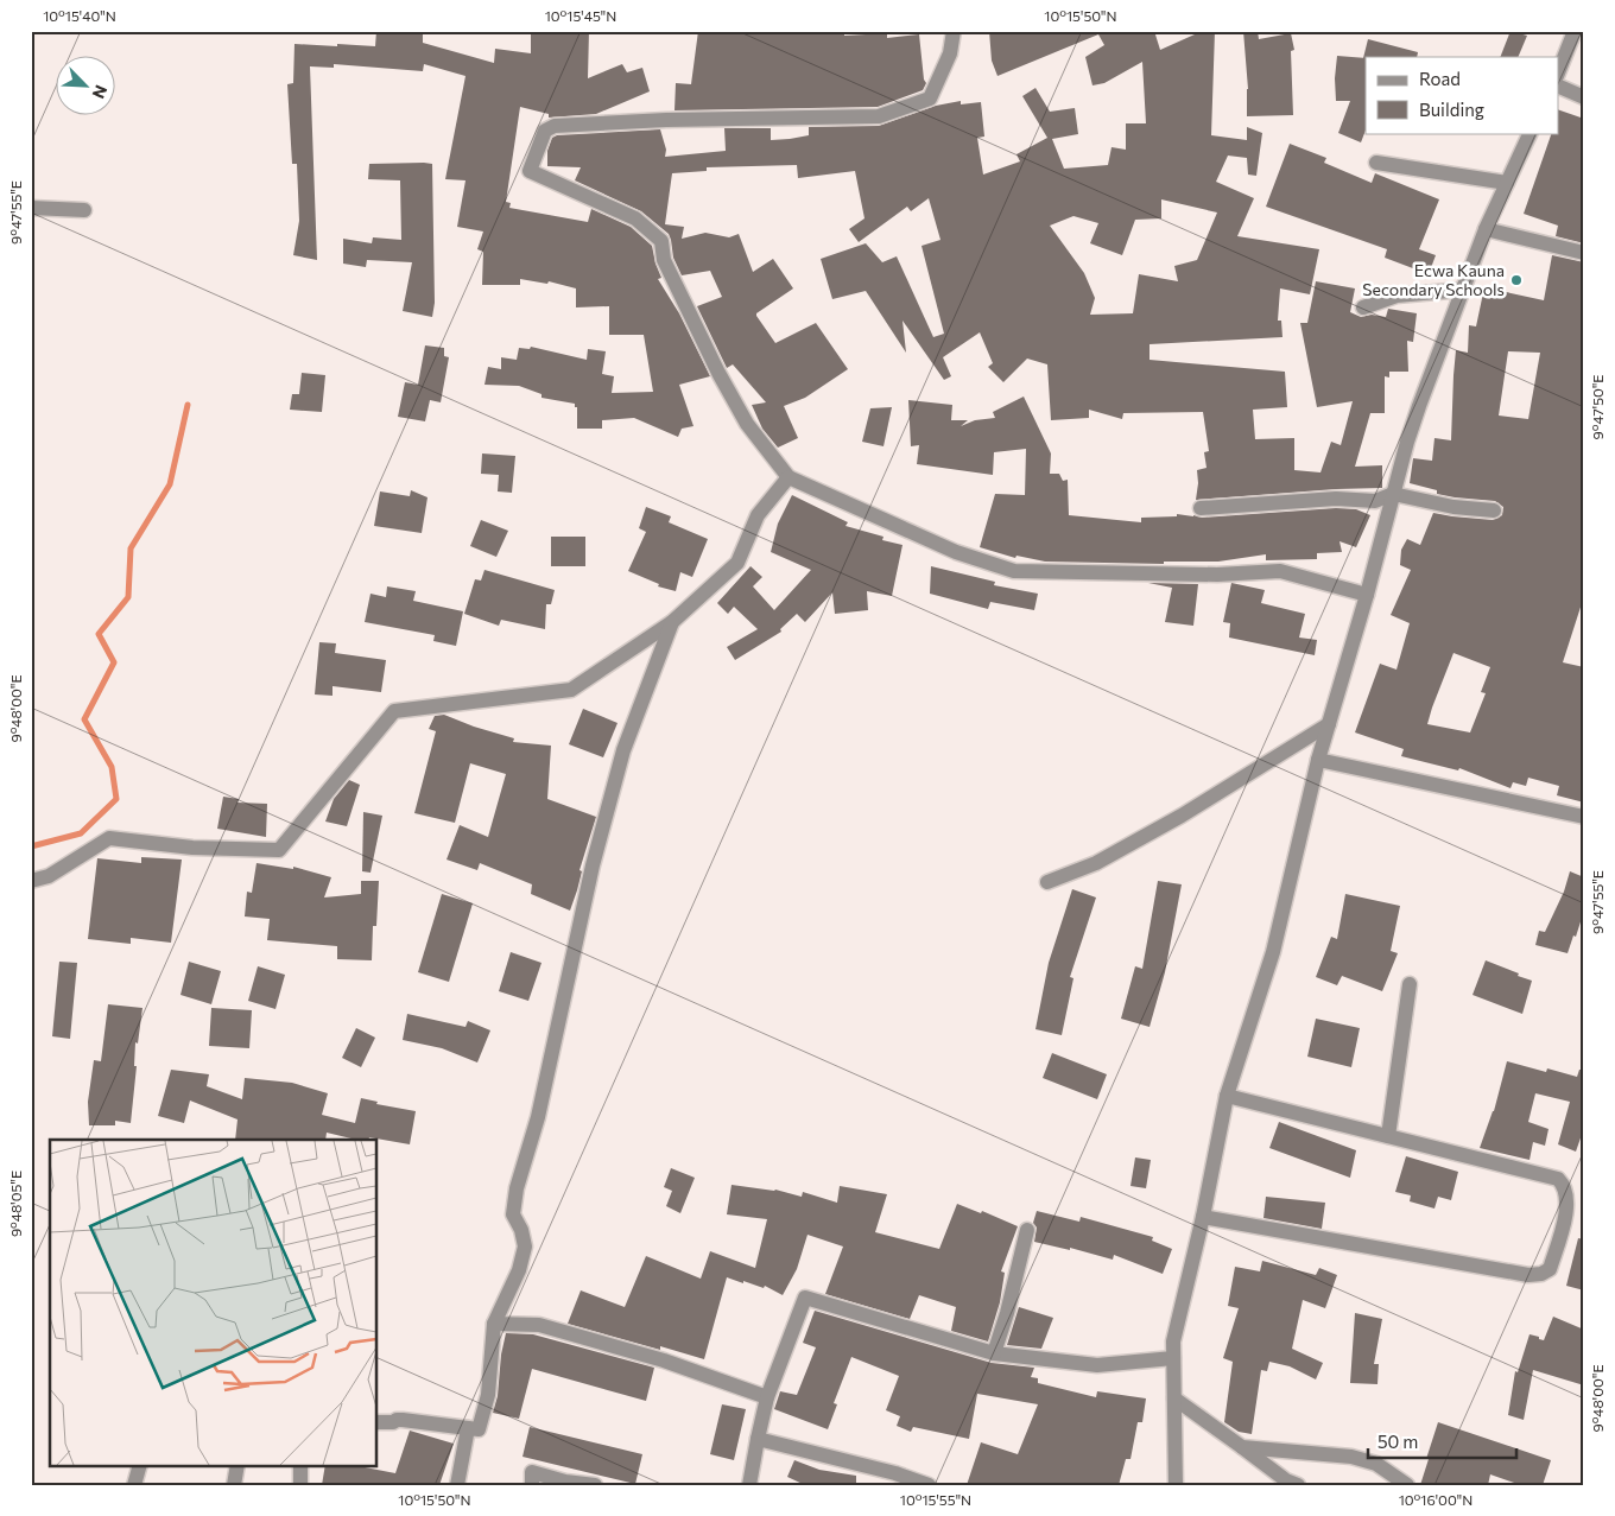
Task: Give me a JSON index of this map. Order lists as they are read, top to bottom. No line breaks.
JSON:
{"places":["Ecwa Kauna Secondary Schools"],"legend":["Road","Building"],"scale_bar":"50 m","north":"bottom right","coordinates":["10°15'40\"N","10°15'45\"N","10°15'50\"N","9°47'55\"E","9°47'50\"E","9°48'00\"E","9°48'05\"E","10°15'55\"N","10°16'00\"N"]}
